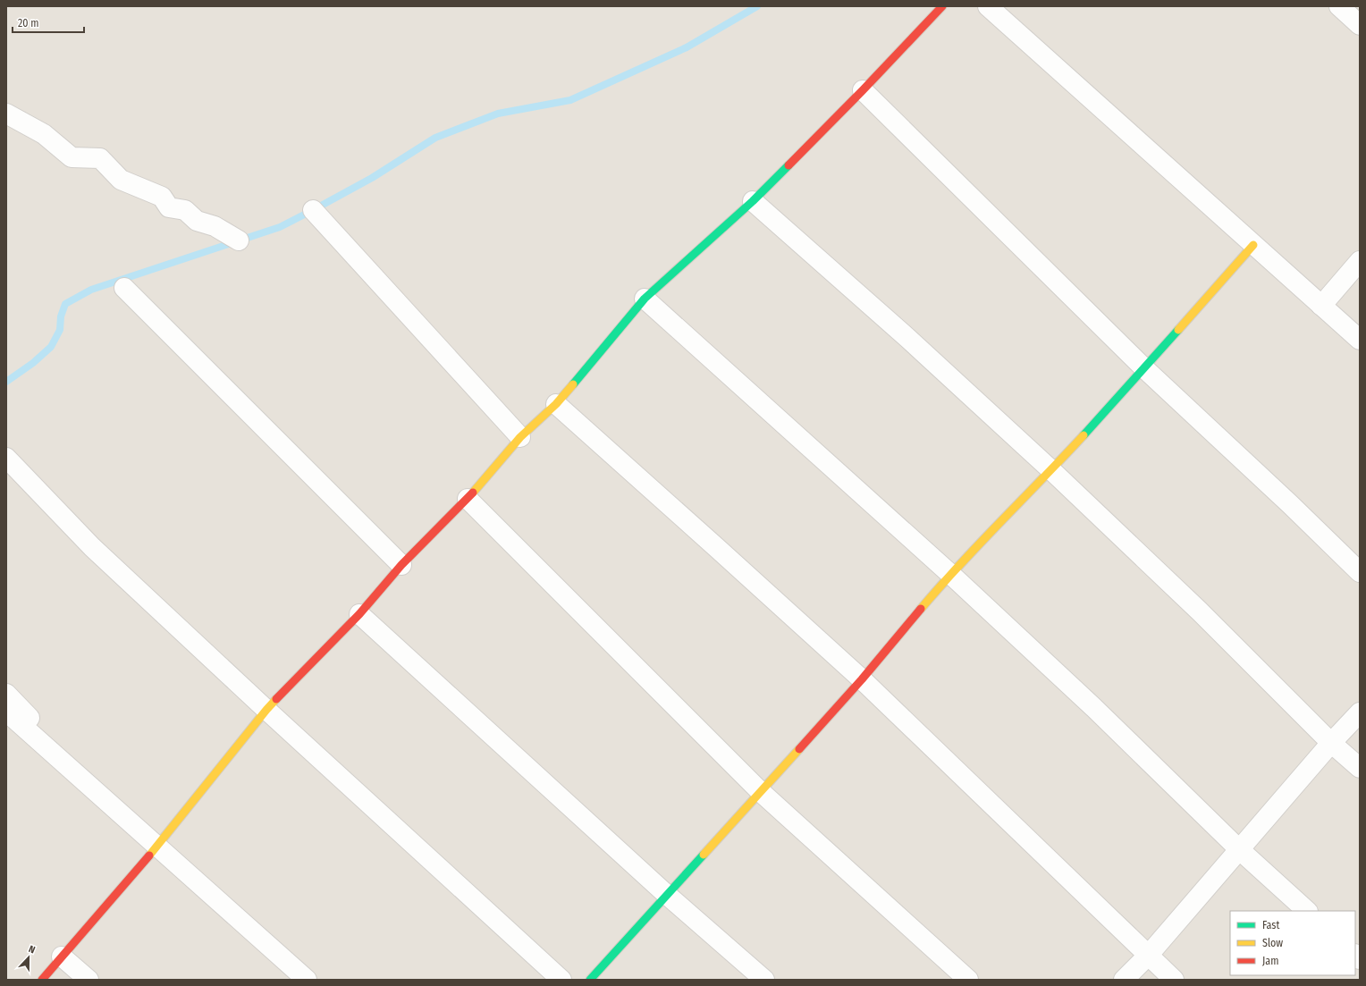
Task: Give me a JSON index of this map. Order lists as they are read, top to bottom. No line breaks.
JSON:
{"legend":["Fast","Slow","Jam"],"scale_bar":"20 m","north":"top"}
